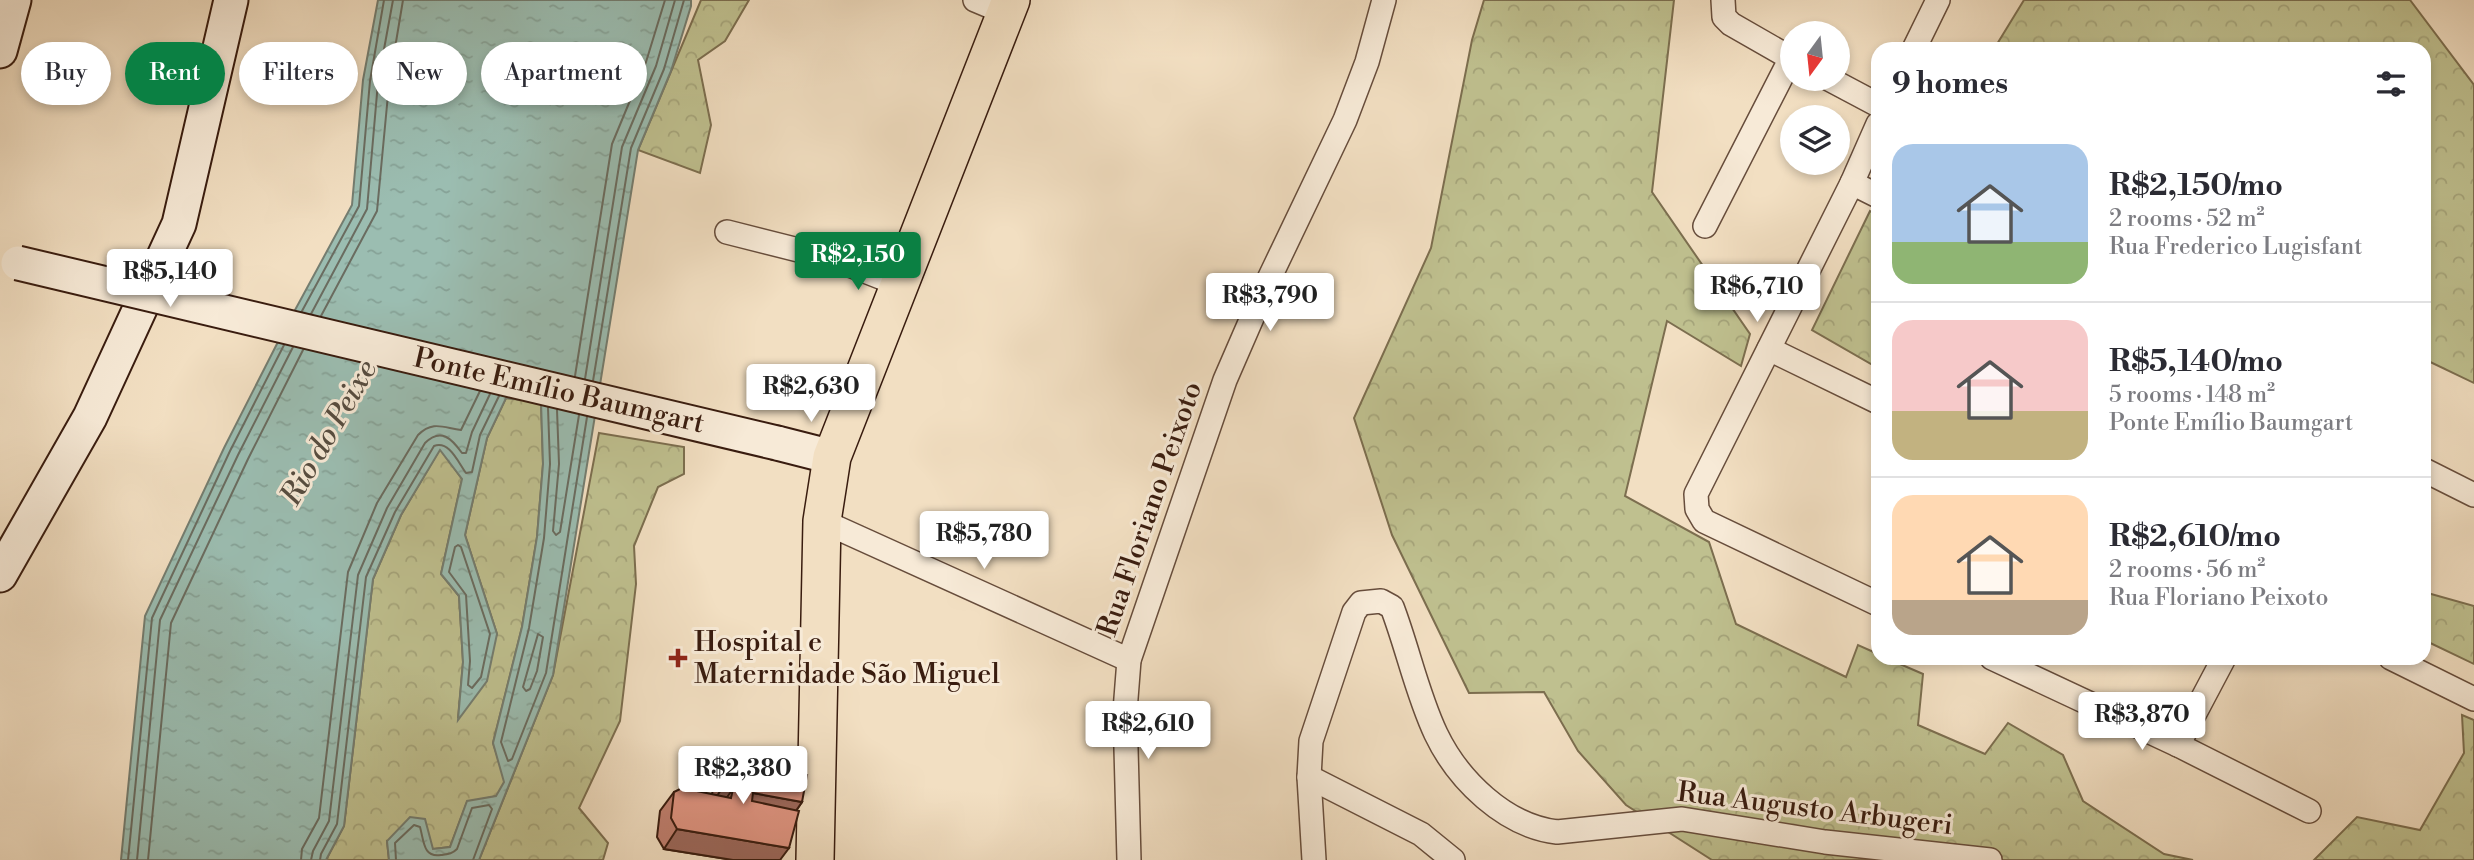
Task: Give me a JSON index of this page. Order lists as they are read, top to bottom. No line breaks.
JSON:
{"streets":{"main road":["Ponte Emílio Baumgart"],"street":["Rua Floriano Peixoto","Rua Augusto Arbugeri"]},"water":["Rio do Peixe"],"places":{"health":["Hospital e Maternidade São Miguel"]},"north":"bottom","page":{"chip":["Buy","Rent","Filters","New","Apartment"],"heading":"9 homes","list":[{"name":"R$2,150/mo","note":"2 rooms · 52 m² · Rua Frederico Lugisfant"},{"name":"R$5,140/mo","note":"5 rooms · 148 m² · Ponte Emílio Baumgart"},{"name":"R$2,610/mo","note":"2 rooms · 56 m² · Rua Floriano Peixoto"}],"price":["R$2,150","R$5,140","R$6,710","R$3,790","R$2,630","R$5,780","R$3,870","R$2,610","R$2,380"]}}
